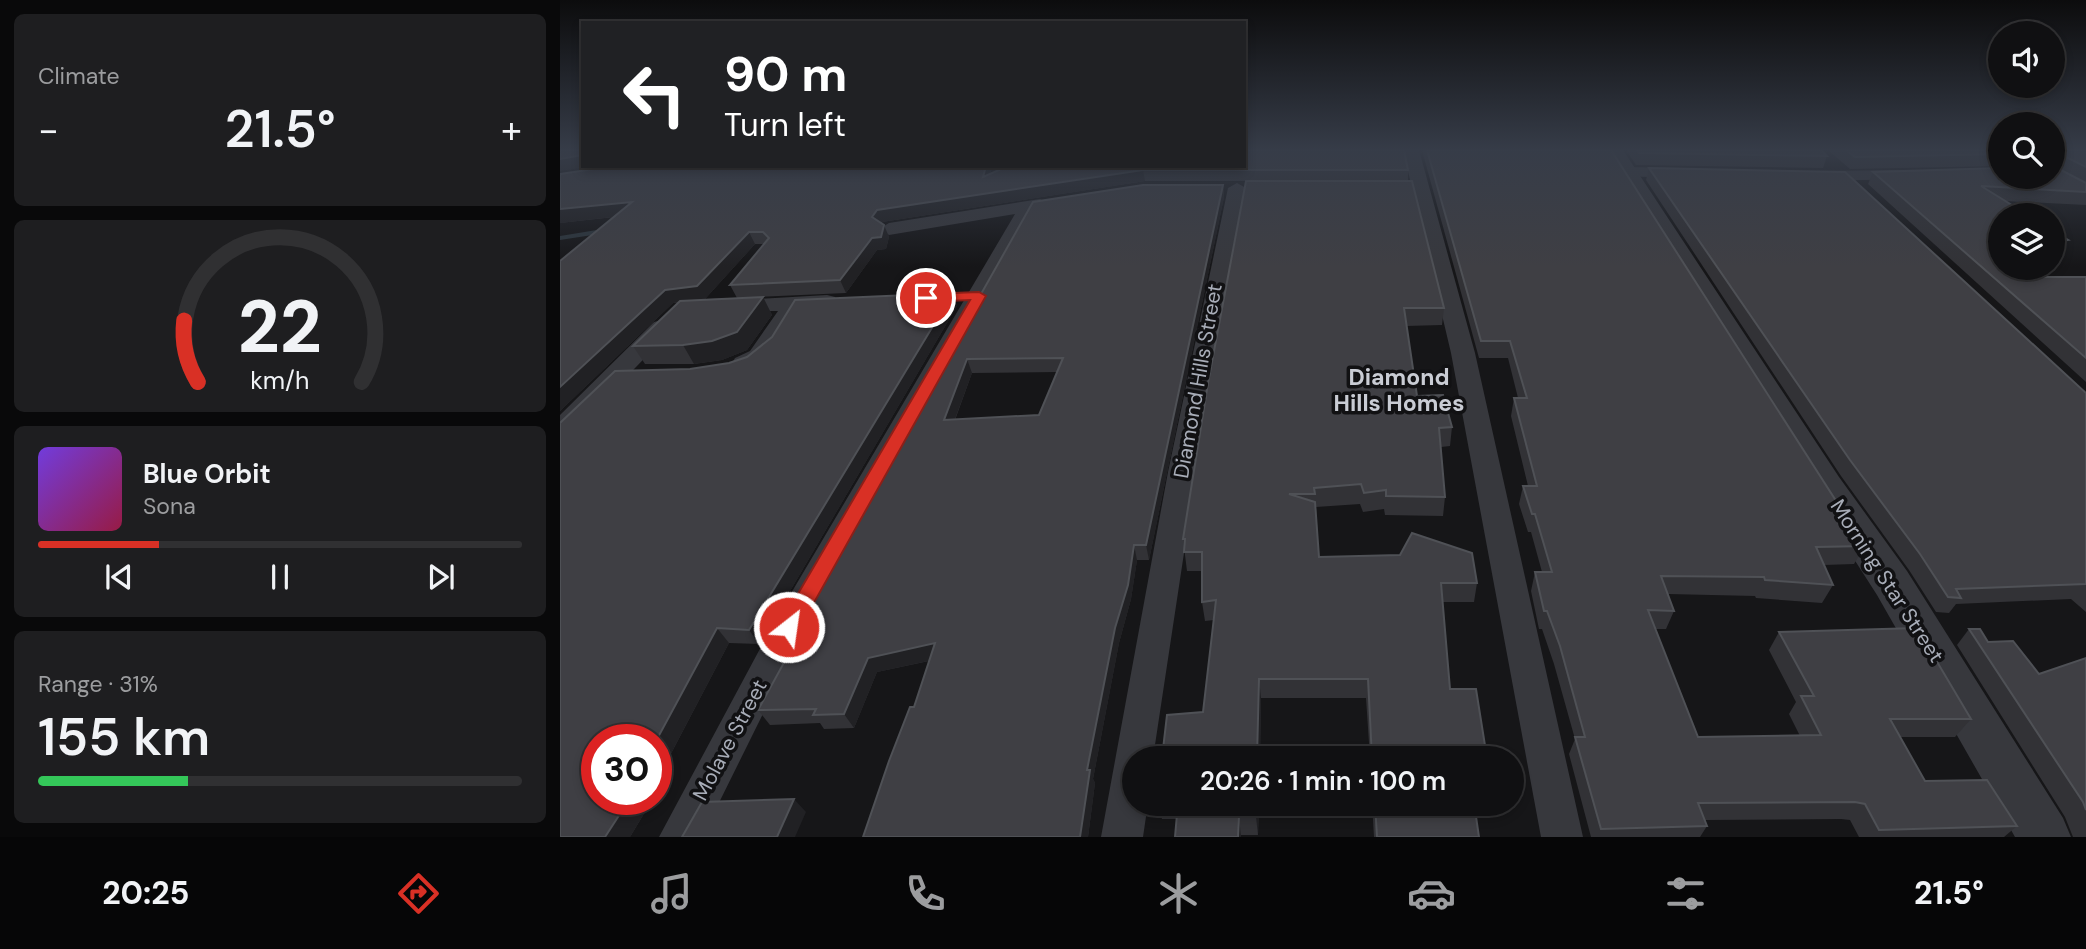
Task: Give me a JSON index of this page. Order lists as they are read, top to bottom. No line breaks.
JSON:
{"streets":{"street":["Diamond Hills Street","Morning Star Street","Molave Street"]},"districts":["Diamond Hills Homes"],"page":{"tile":["Climate",["Range · 31%","155 km"]],"turn":["90 m","Turn left"],"heat":["−","21.5°","+"],"song":["Blue Orbit","Sona"],"limit":"30","trip":"20:26 · 1 min · 100 m","tabs":["20:25","21.5°"],"gauge":["22","km/h"]}}
